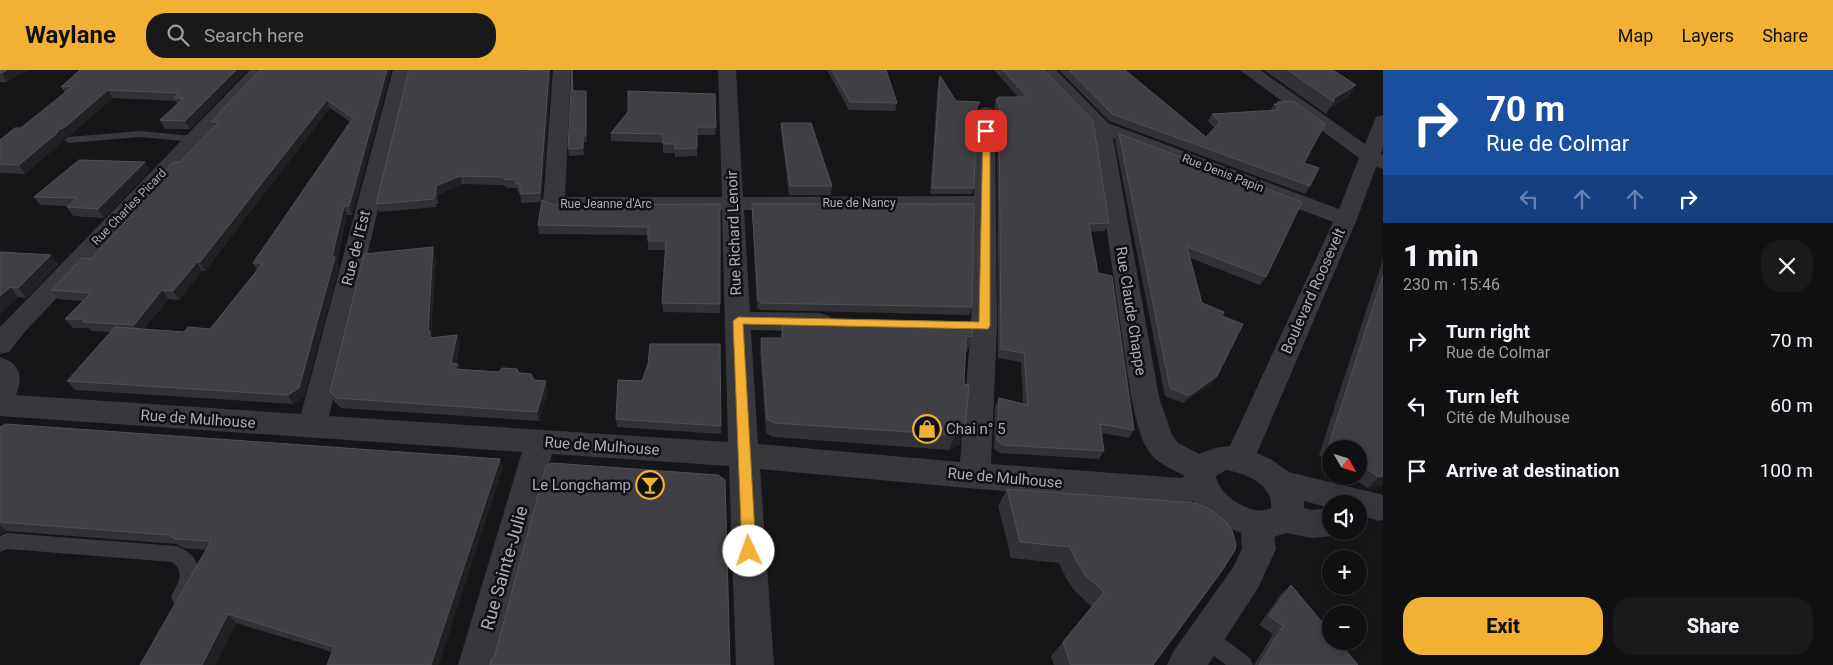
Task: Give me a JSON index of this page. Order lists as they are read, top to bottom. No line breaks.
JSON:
{"streets":{"street":["Rue Denis Papin","Rue de Nancy","Rue Jeanne d'Arc","Rue Charles Picard","Rue Richard Lenoir","Rue de l'Est","Boulevard Roosevelt","Rue Claude Chappe","Rue de Mulhouse","Rue Sainte-Julie"]},"crossings":[["Rue Denis Papin","Boulevard Roosevelt"],["Rue Denis Papin","Rue Claude Chappe"],["Rue de Nancy","Rue Jeanne d'Arc"],["Rue de Nancy","Rue Richard Lenoir"],["Rue Jeanne d'Arc","Rue Richard Lenoir"],["Rue Richard Lenoir","Rue de Mulhouse"],["Rue de l'Est","Rue de Mulhouse"],["Boulevard Roosevelt","Rue Claude Chappe"],["Boulevard Roosevelt","Rue de Mulhouse"],["Rue Claude Chappe","Rue de Mulhouse"],["Rue de Mulhouse","Rue Sainte-Julie"]],"places":{"shop":["Chai n° 5"],"bar":["Le Longchamp"]},"north":"bottom right","page":{"header":"Waylane","search":"Search here","nav":["Map","Layers","Share"],"turn":["70 m","Rue de Colmar"],"heading":["1 min","230 m · 15:46"],"list":[{"name":"Turn right","note":"Rue de Colmar","value":"70 m"},{"name":"Turn left","note":"Cité de Mulhouse","value":"60 m"},{"name":"Arrive at destination","value":"100 m"}],"map_buttons":["+","−"],"buttons":["Exit","Share"]}}
